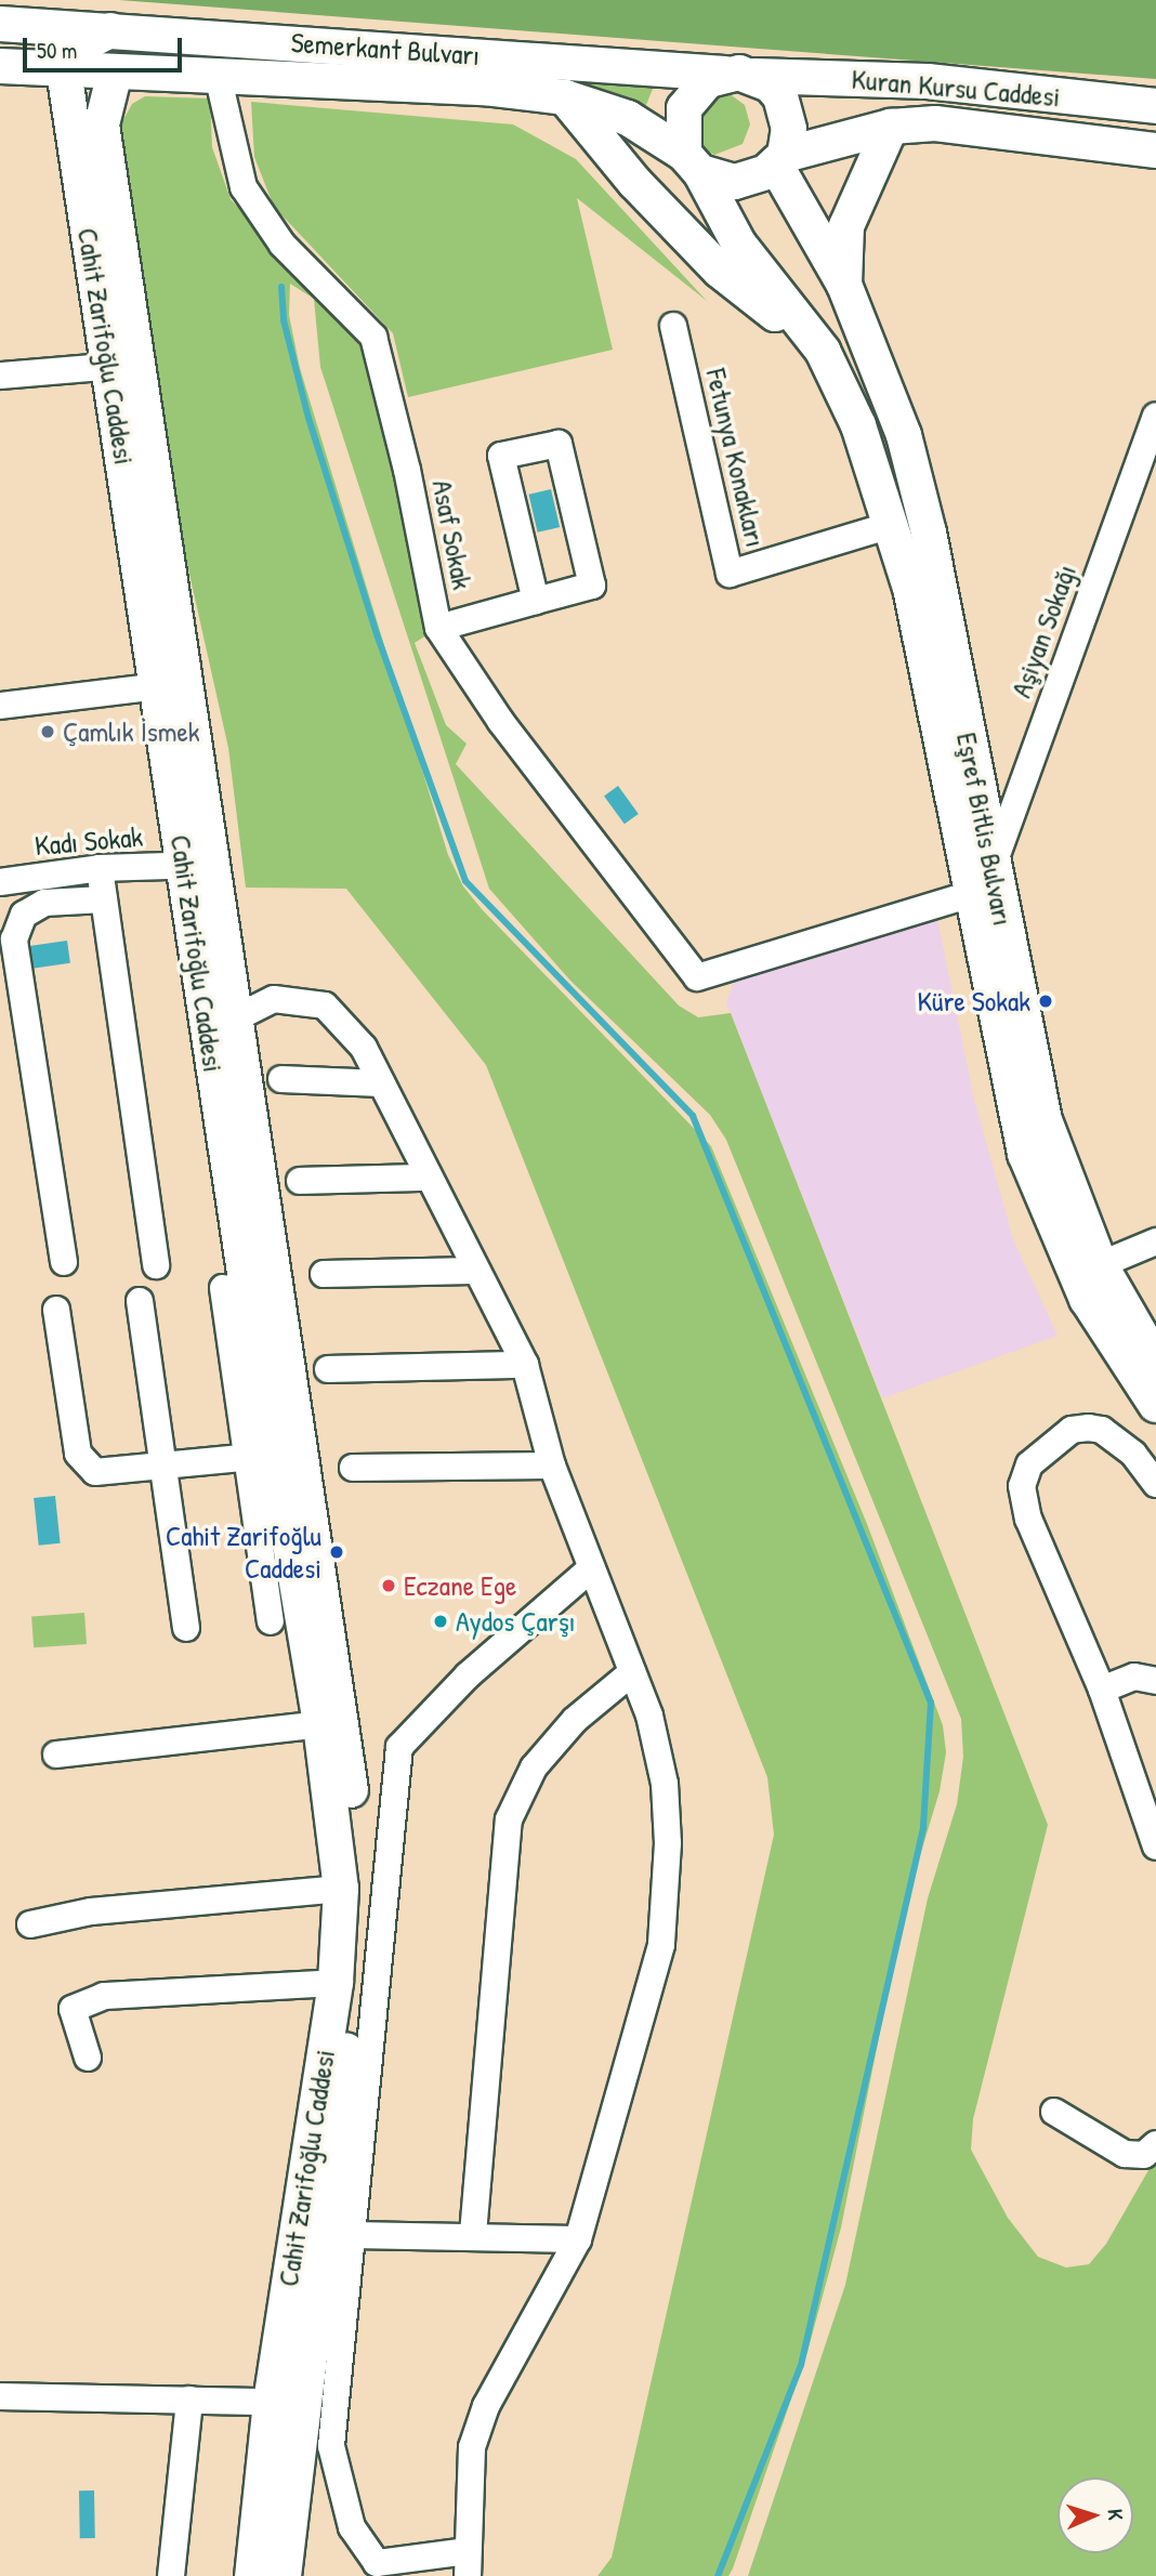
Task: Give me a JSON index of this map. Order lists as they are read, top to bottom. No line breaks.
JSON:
{"streets":{"main road":["Semerkant Bulvarı","Kuran Kursu Caddesi","Cahit Zarifoğlu Caddesi","Eşref Bitlis Bulvarı"],"street":["Fetunya Konakları","Asaf Sokak","Aşiyan Sokağı","Kadı Sokak"]},"crossings":[["Semerkant Bulvarı","Kuran Kursu Caddesi"],["Cahit Zarifoğlu Caddesi","Kadı Sokak"],["Fetunya Konakları","Eşref Bitlis Bulvarı"],["Asaf Sokak","Aşiyan Sokağı"],["Asaf Sokak","Eşref Bitlis Bulvarı"],["Aşiyan Sokağı","Eşref Bitlis Bulvarı"]],"places":["Çamlık İsmek","Küre Sokak","Cahit Zarifoğlu Caddesi","Eczane Ege","Aydos Çarşı"],"scale_bar":"50 m","north":"right"}
